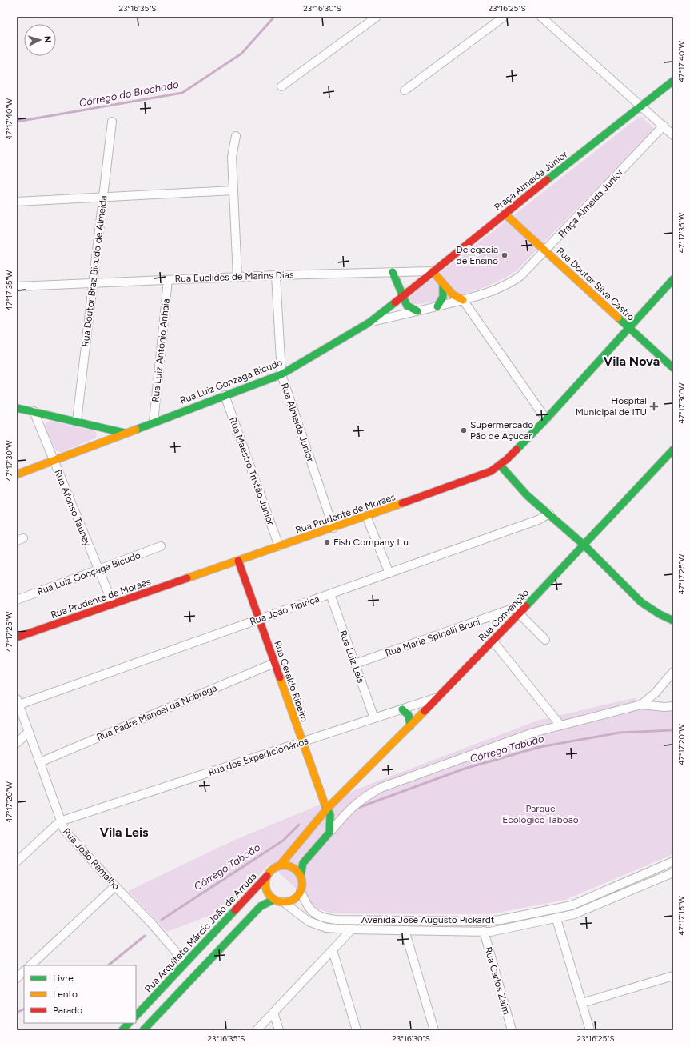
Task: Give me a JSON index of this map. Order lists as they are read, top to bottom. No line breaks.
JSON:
{"streets":{"street":["Praça Almeida Júnior","Praça Almeida Junior","Rua Doutor Braz Bicudo de Almeida","Rua Euclídes de Marins Dias","Rua Doutor Silva Castro","Rua Luiz Antonio Anhaia","Rua Luiz Gonzaga Bicudo","Rua Almeida Junior","Rua Maestro Tristão Junior","Rua Afonso Taunay","Rua Prudente de Moraes","Rua Luiz Gonçaga Bicudo","Rua João Tibiriça","Rua Convenção","Rua Maria Spinelli Bruni","Rua Luiz Leis","Rua Geraldo Ribeiro","Rua Padre Manoel da Nobrega","Rua dos Expedicionários","Rua João Ramalho","Avenida José Augusto Pickardt","Rua Arquiteto Márcio João de Arruda","Rua Carlos Zaim"]},"crossings":[["Praça Almeida Júnior","Rua Euclídes de Marins Dias"],["Praça Almeida Júnior","Rua Doutor Silva Castro"],["Praça Almeida Júnior","Rua Luiz Gonzaga Bicudo"],["Praça Almeida Junior","Rua Doutor Silva Castro"],["Praça Almeida Junior","Rua Luiz Gonzaga Bicudo"],["Rua Doutor Braz Bicudo de Almeida","Rua Euclídes de Marins Dias"],["Rua Euclídes de Marins Dias","Rua Luiz Antonio Anhaia"],["Rua Euclídes de Marins Dias","Rua Luiz Gonzaga Bicudo"],["Rua Euclídes de Marins Dias","Rua Almeida Junior"],["Rua Doutor Silva Castro","Rua Prudente de Moraes"],["Rua Luiz Antonio Anhaia","Rua Luiz Gonzaga Bicudo"],["Rua Luiz Gonzaga Bicudo","Rua Almeida Junior"],["Rua Luiz Gonzaga Bicudo","Rua Maestro Tristão Junior"],["Rua Luiz Gonzaga Bicudo","Rua Afonso Taunay"],["Rua Almeida Junior","Rua Prudente de Moraes"],["Rua Maestro Tristão Junior","Rua Prudente de Moraes"],["Rua Afonso Taunay","Rua Prudente de Moraes"],["Rua Afonso Taunay","Rua Luiz Gonçaga Bicudo"],["Rua Prudente de Moraes","Rua Geraldo Ribeiro"],["Rua João Tibiriça","Rua Luiz Leis"],["Rua João Tibiriça","Rua Geraldo Ribeiro"],["Rua João Tibiriça","Rua João Ramalho"],["Rua Convenção","Rua Maria Spinelli Bruni"],["Rua Convenção","Rua Geraldo Ribeiro"],["Rua Convenção","Rua dos Expedicionários"],["Rua Maria Spinelli Bruni","Rua Luiz Leis"],["Rua Luiz Leis","Rua dos Expedicionários"],["Rua Geraldo Ribeiro","Rua Padre Manoel da Nobrega"],["Rua Geraldo Ribeiro","Rua dos Expedicionários"],["Rua Padre Manoel da Nobrega","Rua João Ramalho"],["Rua dos Expedicionários","Rua João Ramalho"],["Rua João Ramalho","Rua Arquiteto Márcio João de Arruda"],["Avenida José Augusto Pickardt","Rua Arquiteto Márcio João de Arruda"],["Avenida José Augusto Pickardt","Rua Carlos Zaim"]],"districts":["Vila Nova","Vila Leis"],"water":["Córrego do Brochado","Córrego Taboão"],"parks":["Parque Ecológico Taboão"],"places":{"other":["Delegacia de Ensino","Supermercado Pão de Açucar","Fish Company Itu"],"health":["Hospital Municipal de ITU"]},"legend":["Livre","Lento","Parado"],"north":"right","coordinates":["23°16'35\"S","23°16'30\"S","23°16'25\"S","47°17'40\"W","47°17'35\"W","47°17'30\"W","47°17'25\"W","47°17'20\"W","47°17'15\"W"]}
